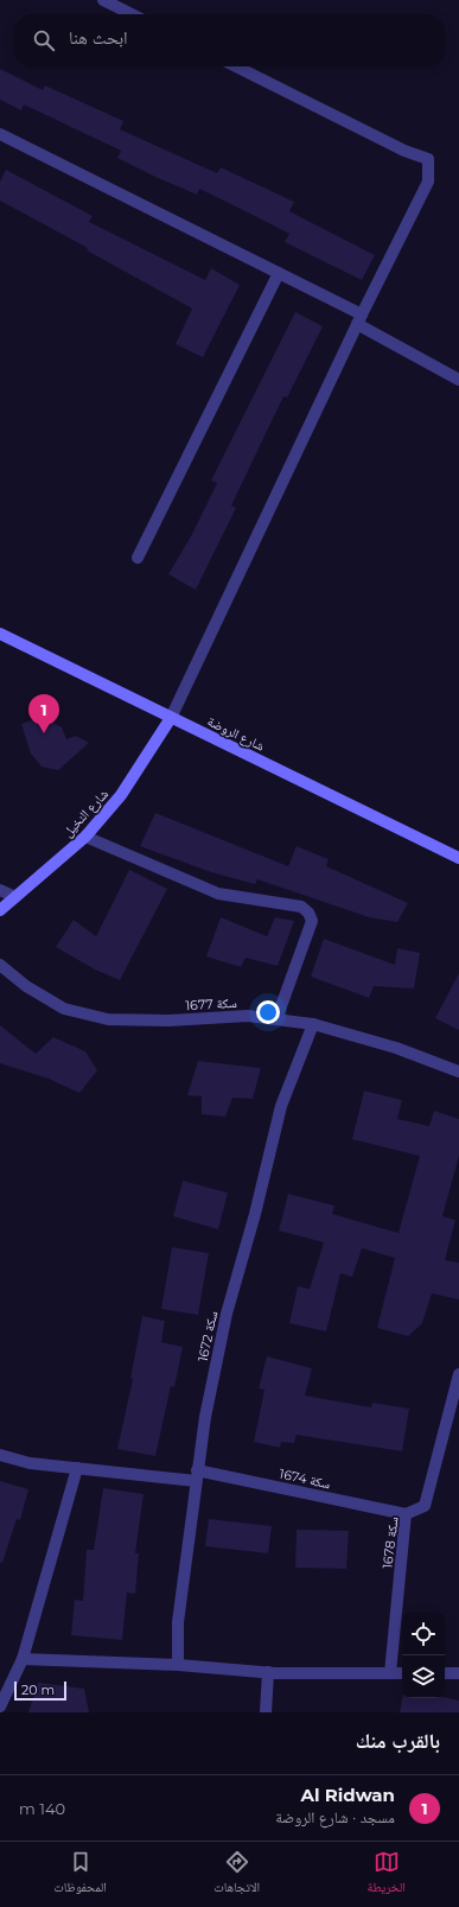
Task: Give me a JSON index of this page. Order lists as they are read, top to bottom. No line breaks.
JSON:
{"streets":{"main road":["شارع الروضة","شارع النخيل"],"street":["سكة 1677","سكة 1672","سكة 1674","سكة 1678"]},"crossings":[["شارع الروضة","شارع النخيل"],["سكة 1677","سكة 1672"],["سكة 1672","سكة 1674"],["سكة 1674","سكة 1678"]],"scale_bar":"20 m","page":{"search":"ابحث هنا","pins":"1","scale":"20 m","heading":"بالقرب منك","list":[{"mark":"1","name":"Al Ridwan","note":"مسجد · شارع الروضة","value":"140 m"}],"nav":["الخريطة","الاتجاهات","المحفوظات"]}}
